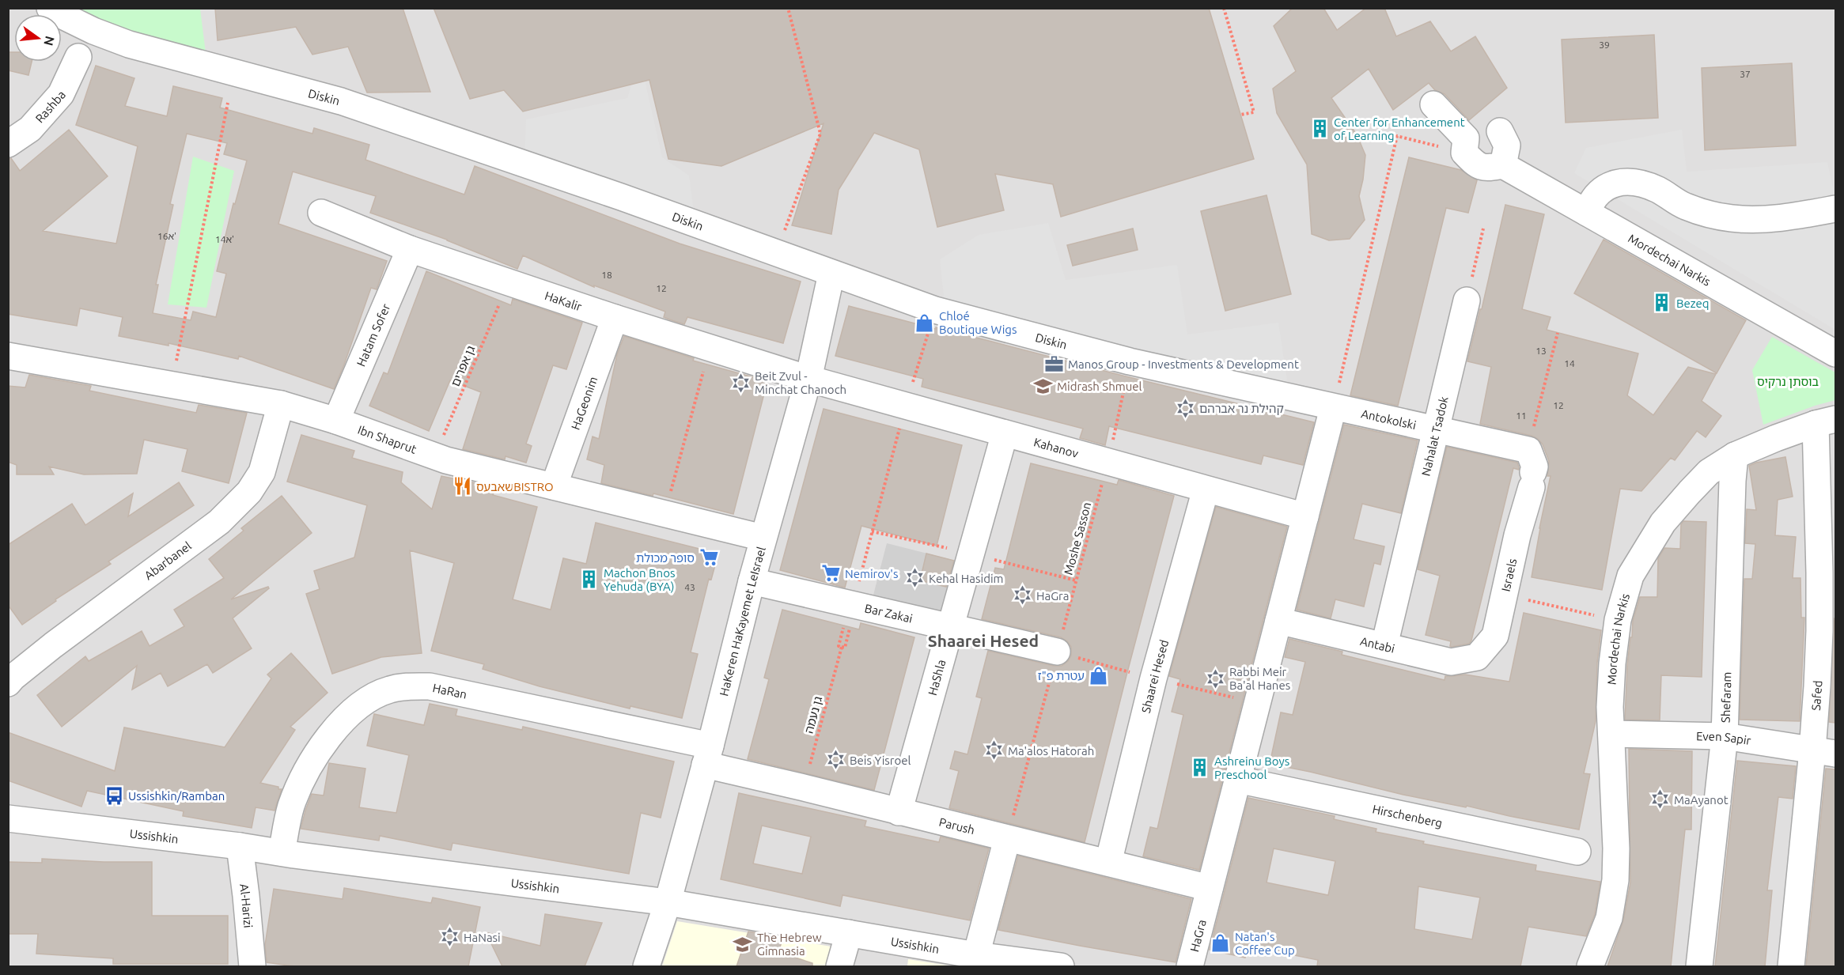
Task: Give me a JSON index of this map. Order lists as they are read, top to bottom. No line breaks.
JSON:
{"streets":{"street":["Diskin","Rashba","Mordechai Narkis","HaKalir","Hatam Sofer","HaGeonim","Antokolski","Nahalat Tsadok","Ibn Shaprut","Kahanov","Abarbanel","Israels","Bar Zakai","HaKeren HaKayemet LeIsrael","Antabi","Shaarei Hesed","HaShla","HaRan","Safed","Shefaram","Even Sapir","Hirschenberg","Parush","Ussishkin","Al-Harizi","HaGra"],"path":["גן אפרים","Moshe Sasson","גן נעמה"]},"crossings":[["Diskin","Antokolski"],["Diskin","HaKeren HaKayemet LeIsrael"],["Diskin","HaGra"],["Mordechai Narkis","Safed"],["Mordechai Narkis","Shefaram"],["Mordechai Narkis","Even Sapir"],["HaKalir","Hatam Sofer"],["HaKalir","גן אפרים"],["HaKalir","HaGeonim"],["HaKalir","Kahanov"],["HaKalir","HaKeren HaKayemet LeIsrael"],["Hatam Sofer","Ibn Shaprut"],["גן אפרים","Ibn Shaprut"],["HaGeonim","Ibn Shaprut"],["Antokolski","Nahalat Tsadok"],["Antokolski","Israels"],["Antokolski","HaGra"],["Nahalat Tsadok","Antabi"],["Ibn Shaprut","Abarbanel"],["Ibn Shaprut","HaKeren HaKayemet LeIsrael"],["Kahanov","HaKeren HaKayemet LeIsrael"],["Kahanov","Shaarei Hesed"],["Kahanov","HaShla"],["Kahanov","HaGra"],["Moshe Sasson","Bar Zakai"],["Moshe Sasson","Parush"],["Israels","Antabi"],["Bar Zakai","HaKeren HaKayemet LeIsrael"],["Bar Zakai","HaShla"],["HaKeren HaKayemet LeIsrael","HaRan"],["HaKeren HaKayemet LeIsrael","Parush"],["HaKeren HaKayemet LeIsrael","Ussishkin"],["Antabi","HaGra"],["Shaarei Hesed","Parush"],["HaShla","Parush"],["HaRan","Parush"],["HaRan","Ussishkin"],["Safed","Even Sapir"],["Shefaram","Even Sapir"],["גן נעמה","Parush"],["Hirschenberg","HaGra"],["Parush","HaGra"],["Ussishkin","Al-Harizi"]],"districts":["Shaarei Hesed"],"parks":["בוסתן נרקיס"],"places":{"building":["Center for Enhancement of Learning","Bezeq","Machon Bnos Yehuda (BYA)","Ashreinu Boys Preschool"],"shop":["Chloé Boutique Wigs","עטרת פ\"ז","Natan's Coffee Cup"],"office":["Manos Group - Investments & Development"],"synagogue":["Beit Zvul - Minchat Chanoch","קהילת נר אברהם","Kehal Hasidim","HaGra","Rabbi Meir Ba'al Hanes","Ma'alos Hatorah","Beis Yisroel","MaAyanot","HaNasi"],"school or university":["Midrash Shmuel","The Hebrew Gimnasia"],"restaurant":["שאבעסBISTRO"],"supermarket":["סופר מכולת","Nemirov's"],"bus stop":["Ussishkin/Ramban"]},"house_numbers":["39","37","16א'","14א'","18","12","13","14","12","11","43"],"north":"right"}
